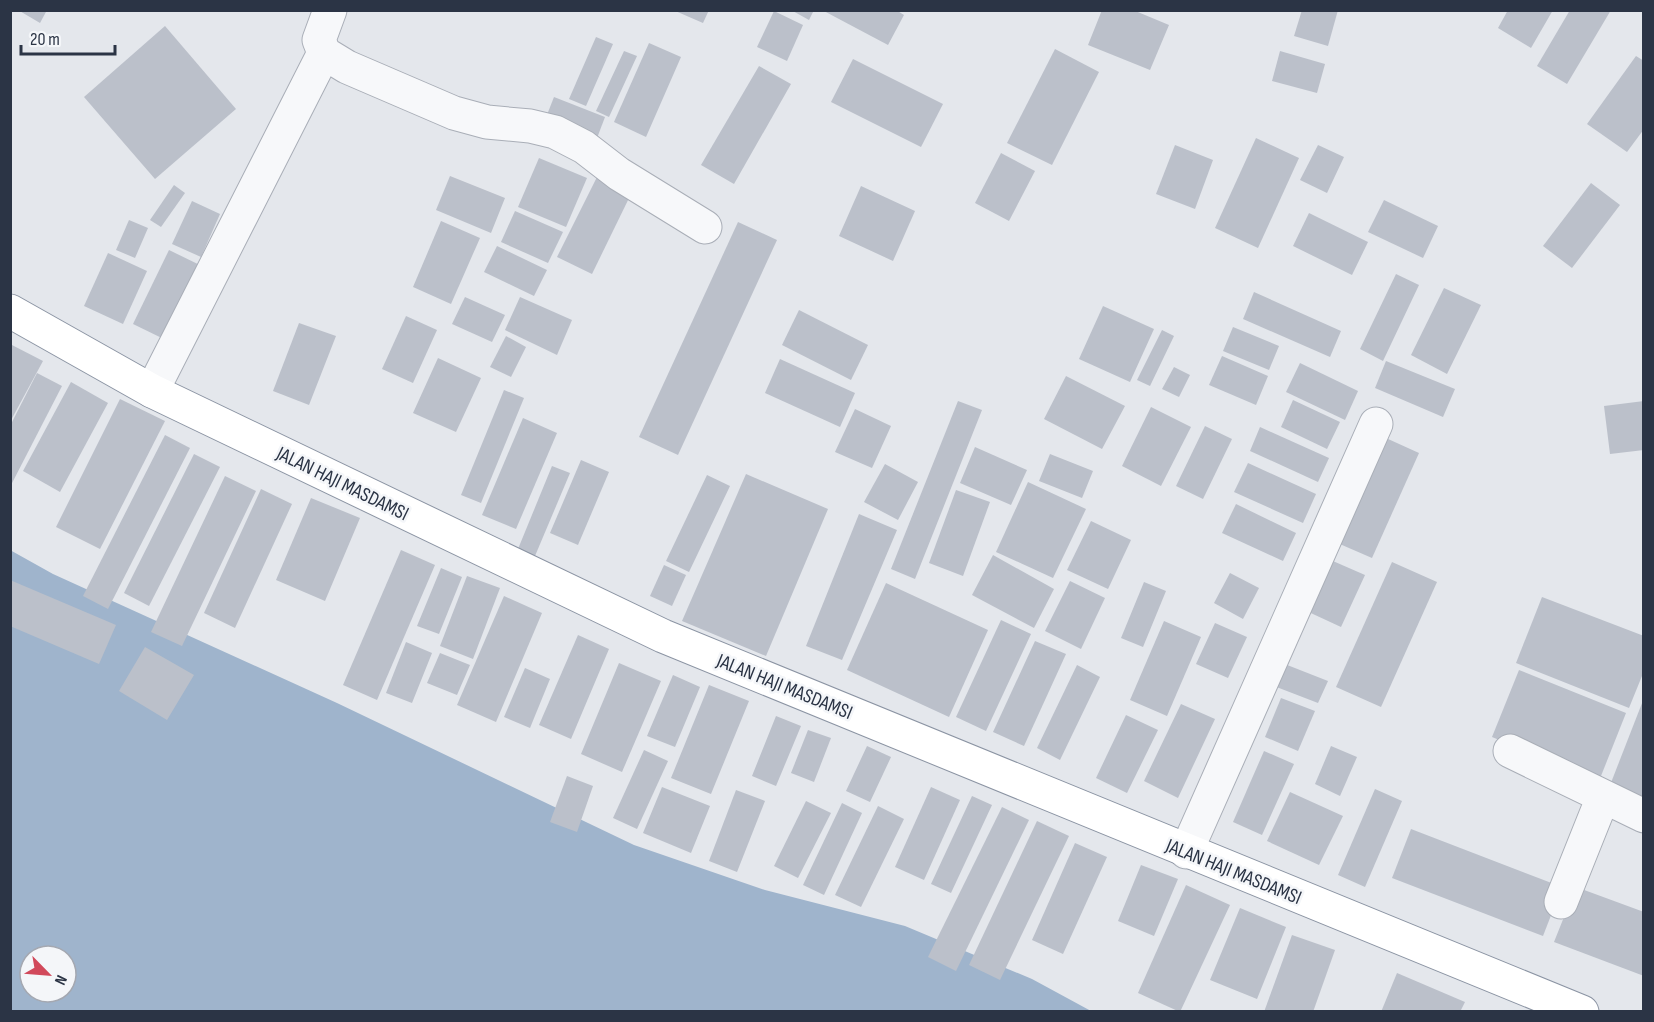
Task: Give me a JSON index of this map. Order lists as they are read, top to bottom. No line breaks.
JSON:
{"streets":{"highway":["JALAN HAJI MASDAMSI"]},"scale_bar":"20 m","north":"bottom right"}
